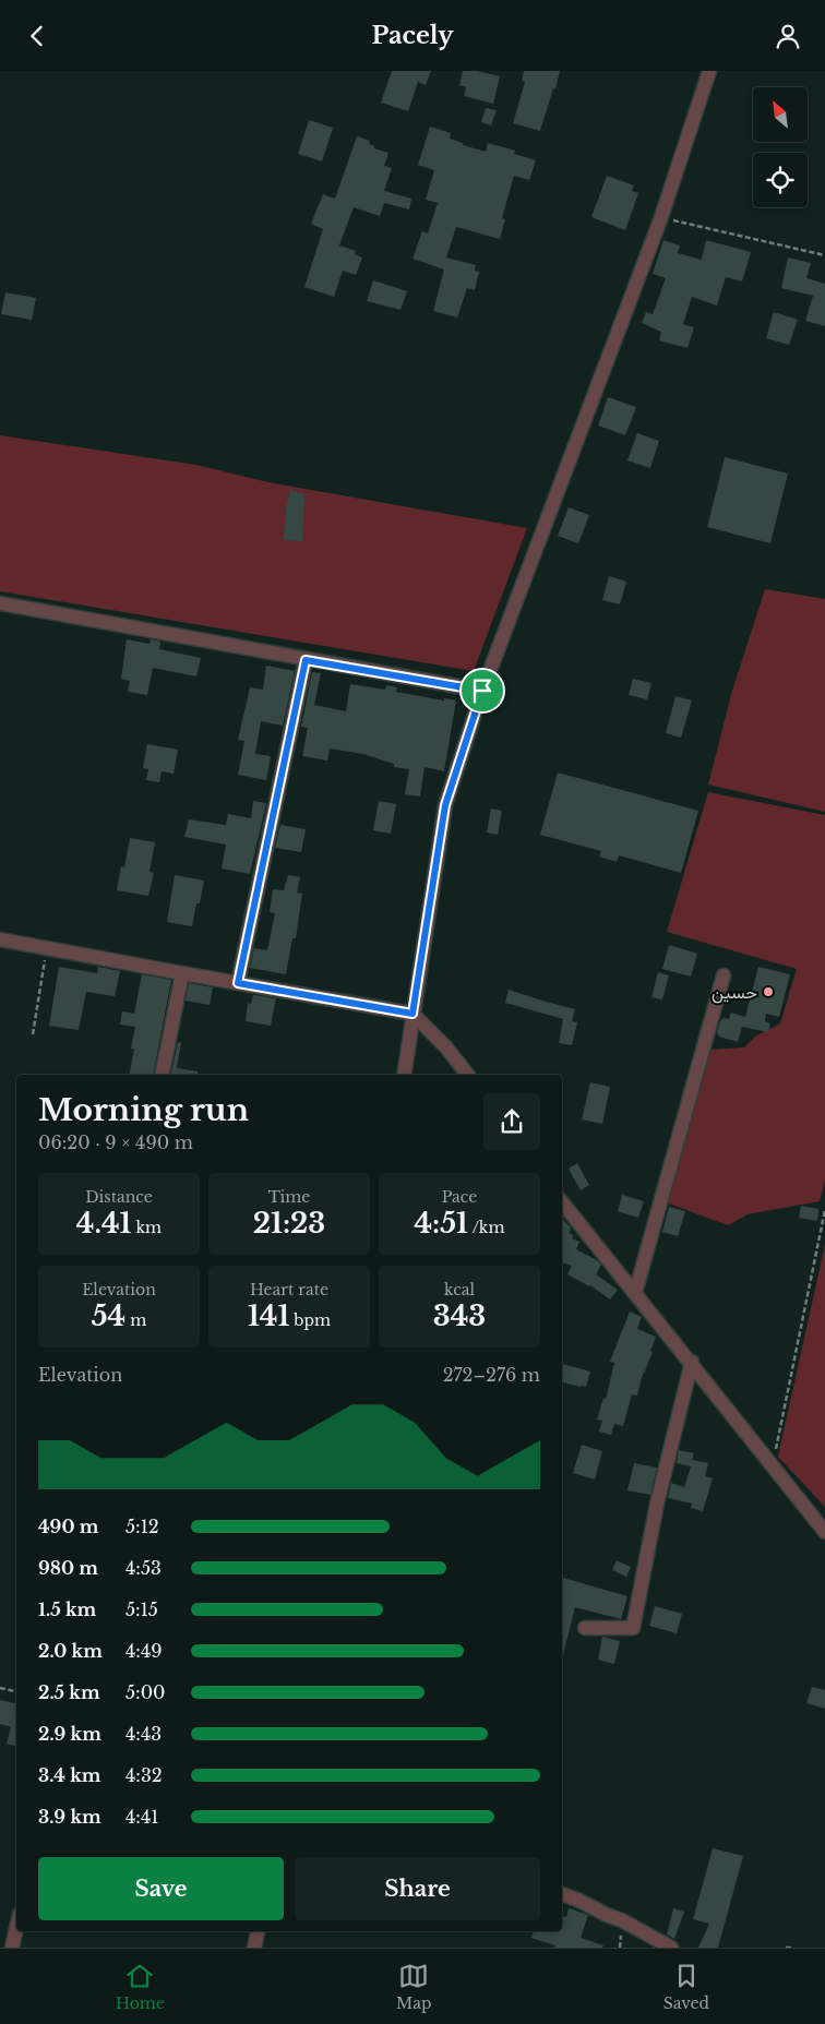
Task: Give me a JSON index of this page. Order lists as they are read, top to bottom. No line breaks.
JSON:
{"places":["حسين"],"north":"top left","page":{"header":"Pacely","heading":["Morning run","06:20 · 9 × 490 m"],"stats":[["Distance","4.41 km"],["Time","21:23"],["Pace","4:51 /km"],["Elevation","54 m"],["Heart rate","141 bpm"],["kcal","343"]],"chart":["Elevation","272–276 m"],"list":[{"name":"490 m","note":"5:12"},{"name":"980 m","note":"4:53"},{"name":"1.5 km","note":"5:15"},{"name":"2.0 km","note":"4:49"},{"name":"2.5 km","note":"5:00"},{"name":"2.9 km","note":"4:43"},{"name":"3.4 km","note":"4:32"},{"name":"3.9 km","note":"4:41"}],"buttons":["Save","Share"],"tabs":["Home","Map","Saved"]}}
